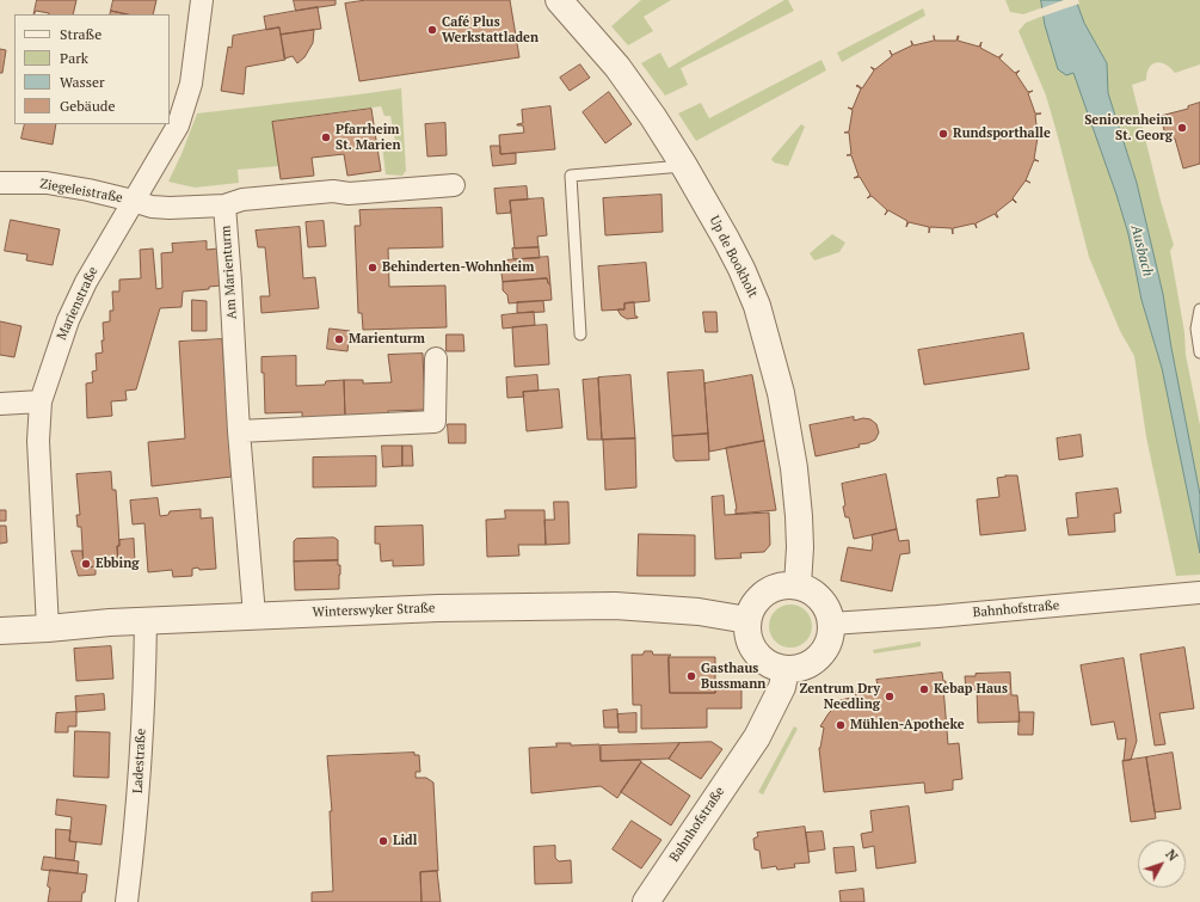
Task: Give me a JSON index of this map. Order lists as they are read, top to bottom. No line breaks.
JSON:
{"streets":{"street":["Ziegeleistraße","Up de Bookholt","Am Marienturm","Marienstraße","Bahnhofstraße","Winterswyker Straße","Ladestraße"]},"crossings":[["Ziegeleistraße","Marienstraße"],["Up de Bookholt","Bahnhofstraße"],["Up de Bookholt","Winterswyker Straße"],["Am Marienturm","Winterswyker Straße"],["Marienstraße","Winterswyker Straße"],["Bahnhofstraße","Winterswyker Straße"],["Winterswyker Straße","Ladestraße"]],"water":["Ausbach"],"places":["Café Plus Werkstattladen","Seniorenheim St. Georg","Rundsporthalle","Pfarrheim St. Marien","Behinderten-Wohnheim","Marienturm","Ebbing","Gasthaus Bussmann","Kebap Haus","Zentrum Dry Needling","Mühlen-Apotheke","Lidl"],"legend":["Straße","Park","Wasser","Gebäude"],"north":"top right"}
